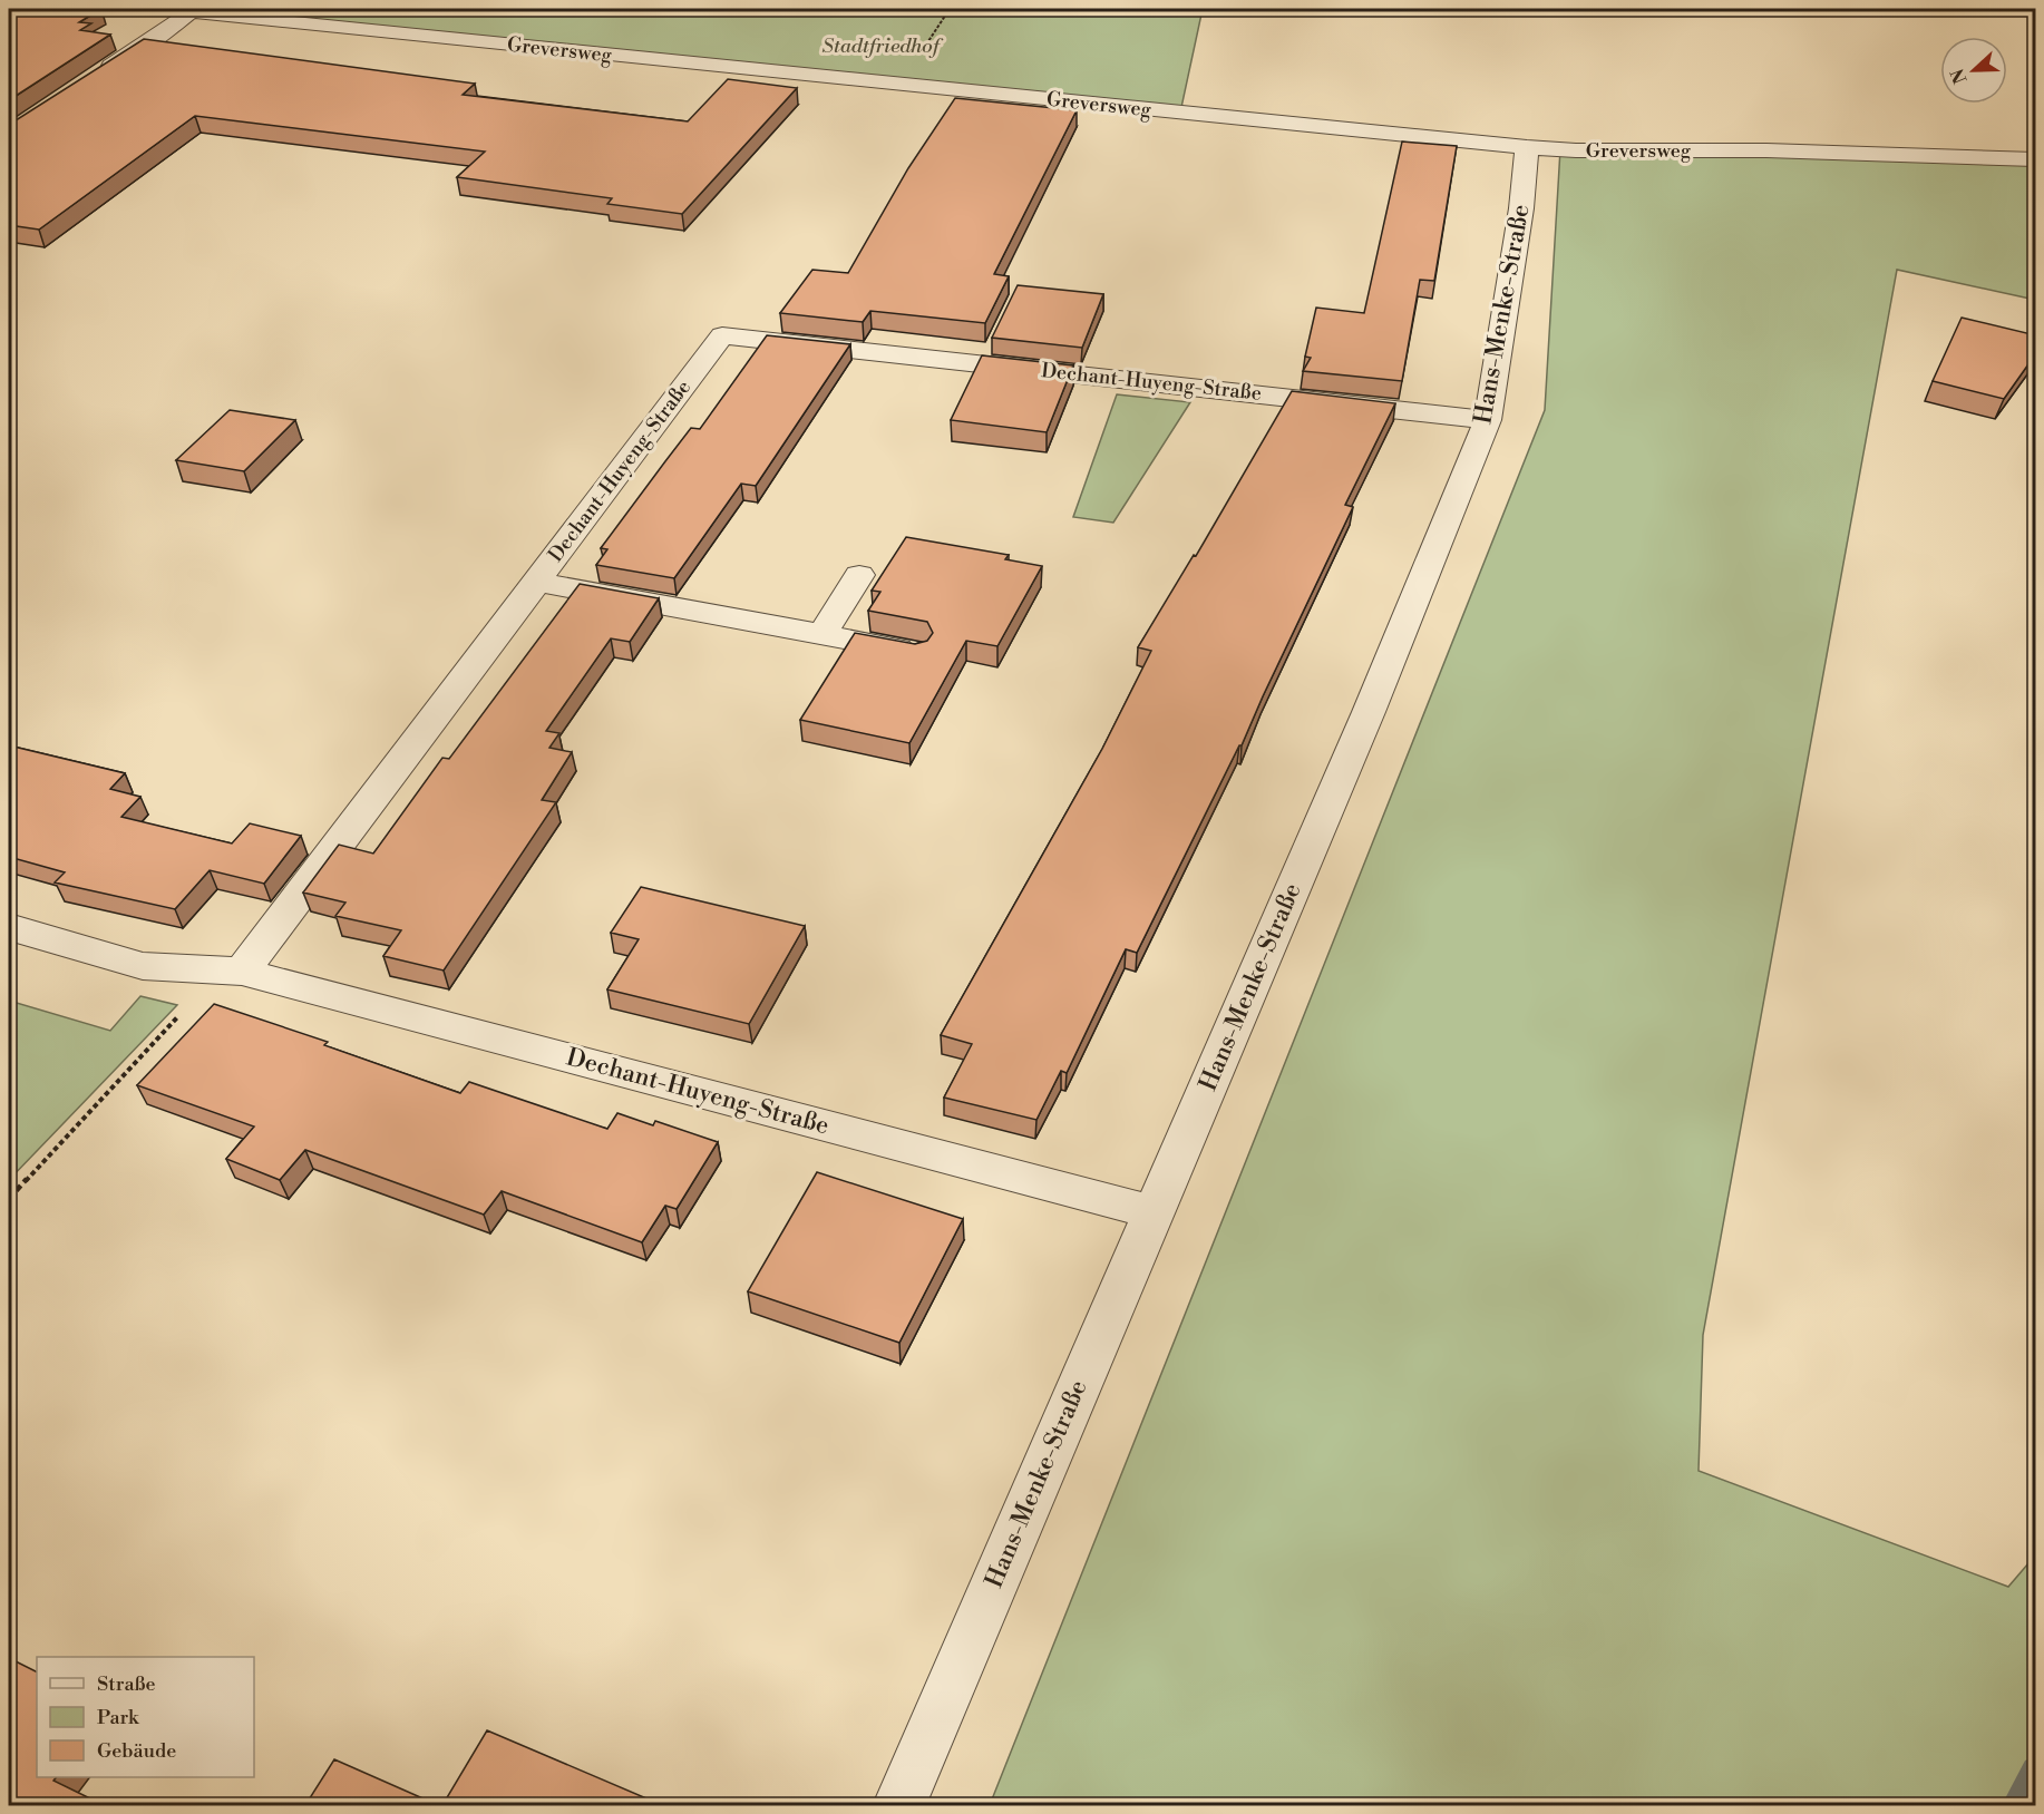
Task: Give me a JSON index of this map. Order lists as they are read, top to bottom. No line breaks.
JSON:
{"streets":{"street":["Greversweg","Hans-Menke-Straße","Dechant-Huyeng-Straße"]},"crossings":[["Greversweg","Hans-Menke-Straße"],["Hans-Menke-Straße","Dechant-Huyeng-Straße"]],"parks":["Stadtfriedhof"],"legend":["Straße","Park","Gebäude"],"north":"left"}
